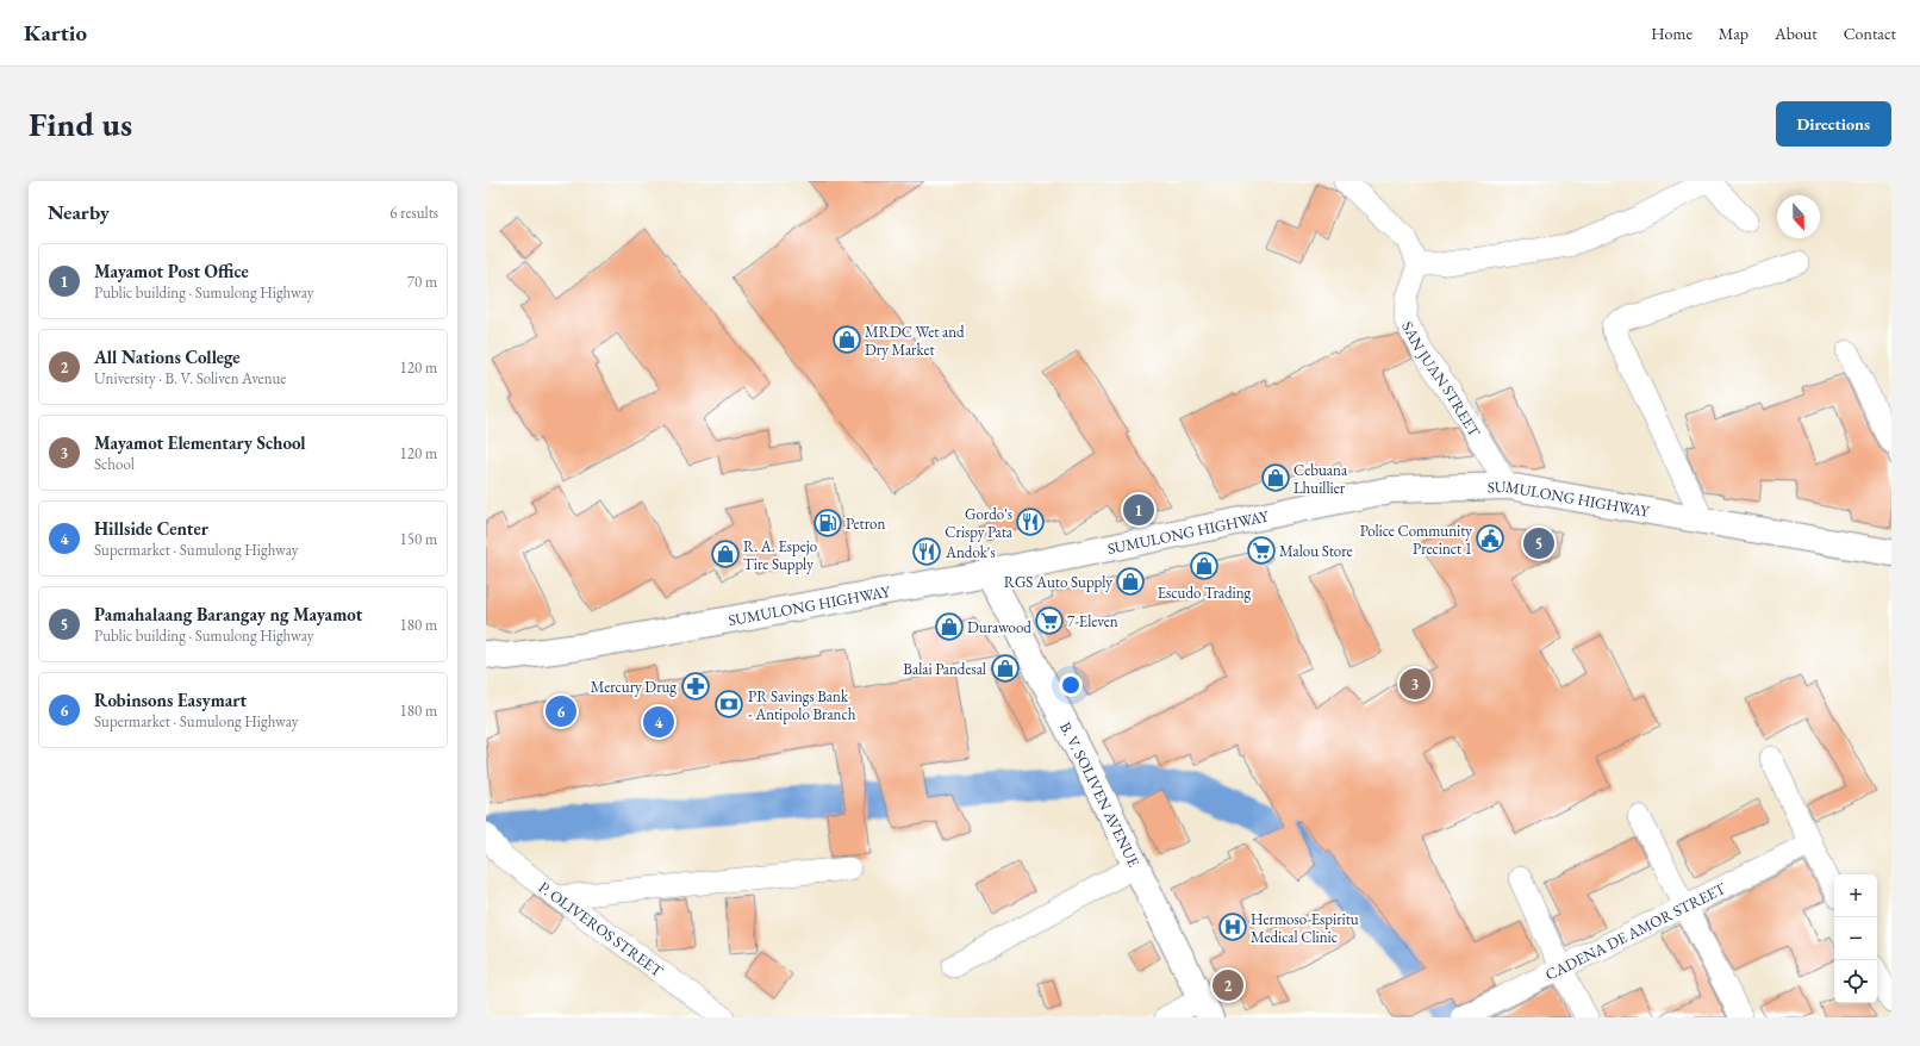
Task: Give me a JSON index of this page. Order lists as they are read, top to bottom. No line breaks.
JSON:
{"streets":{"main road":["SUMULONG HIGHWAY","B. V. SOLIVEN AVENUE"],"street":["SAN JUAN STREET","P. OLIVEROS STREET","CADENA DE AMOR STREET"]},"crossings":[["SAN JUAN STREET","SUMULONG HIGHWAY"],["SUMULONG HIGHWAY","B. V. SOLIVEN AVENUE"]],"places":{"shop":["MRDC Wet and Dry Market","Cebuana Lhuillier","R. A. Espejo Tire Supply","Escudo Trading","RGS Auto Supply","Durawood","Balai Pandesal"],"restaurant":["Gordo's Crispy Pata","Andok's"],"fuel station":["Petron"],"public building":["Police Community Precinct 1"],"supermarket":["Malou Store","7-Eleven"],"pharmacy":["Mercury Drug"],"bank":["PR Savings Bank - Antipolo Branch"],"hospital":["Hermoso-Espiritu Medical Clinic"]},"north":"bottom","page":{"header":"Kartio","nav":["Home","Map","About","Contact"],"buttons":"Directions","title":"Find us","heading":["Nearby","6 results"],"list":[{"mark":"1","name":"Mayamot Post Office","note":"Public building · Sumulong Highway","value":"70 m"},{"mark":"2","name":"All Nations College","note":"University · B. V. Soliven Avenue","value":"120 m"},{"mark":"3","name":"Mayamot Elementary School","note":"School","value":"120 m"},{"mark":"4","name":"Hillside Center","note":"Supermarket · Sumulong Highway","value":"150 m"},{"mark":"5","name":"Pamahalaang Barangay ng Mayamot","note":"Public building · Sumulong Highway","value":"180 m"},{"mark":"6","name":"Robinsons Easymart","note":"Supermarket · Sumulong Highway","value":"180 m"}],"pins":["1","5","3","6","4","2"],"map_buttons":["+","−"]}}
